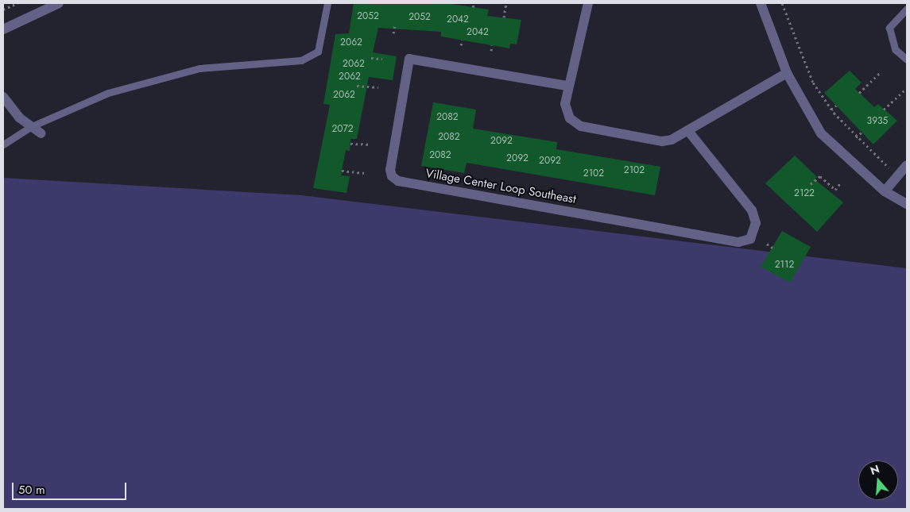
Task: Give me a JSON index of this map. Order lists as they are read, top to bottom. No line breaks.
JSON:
{"streets":{"street":["Village Center Loop Southeast"]},"house_numbers":["2052","2052","2042","2042","2062","2062","2062","2062","2082","3935","2072","2082","2092","2082","2092","2092","2102","2102","2122","2112"],"scale_bar":"50 m","north":"top"}
